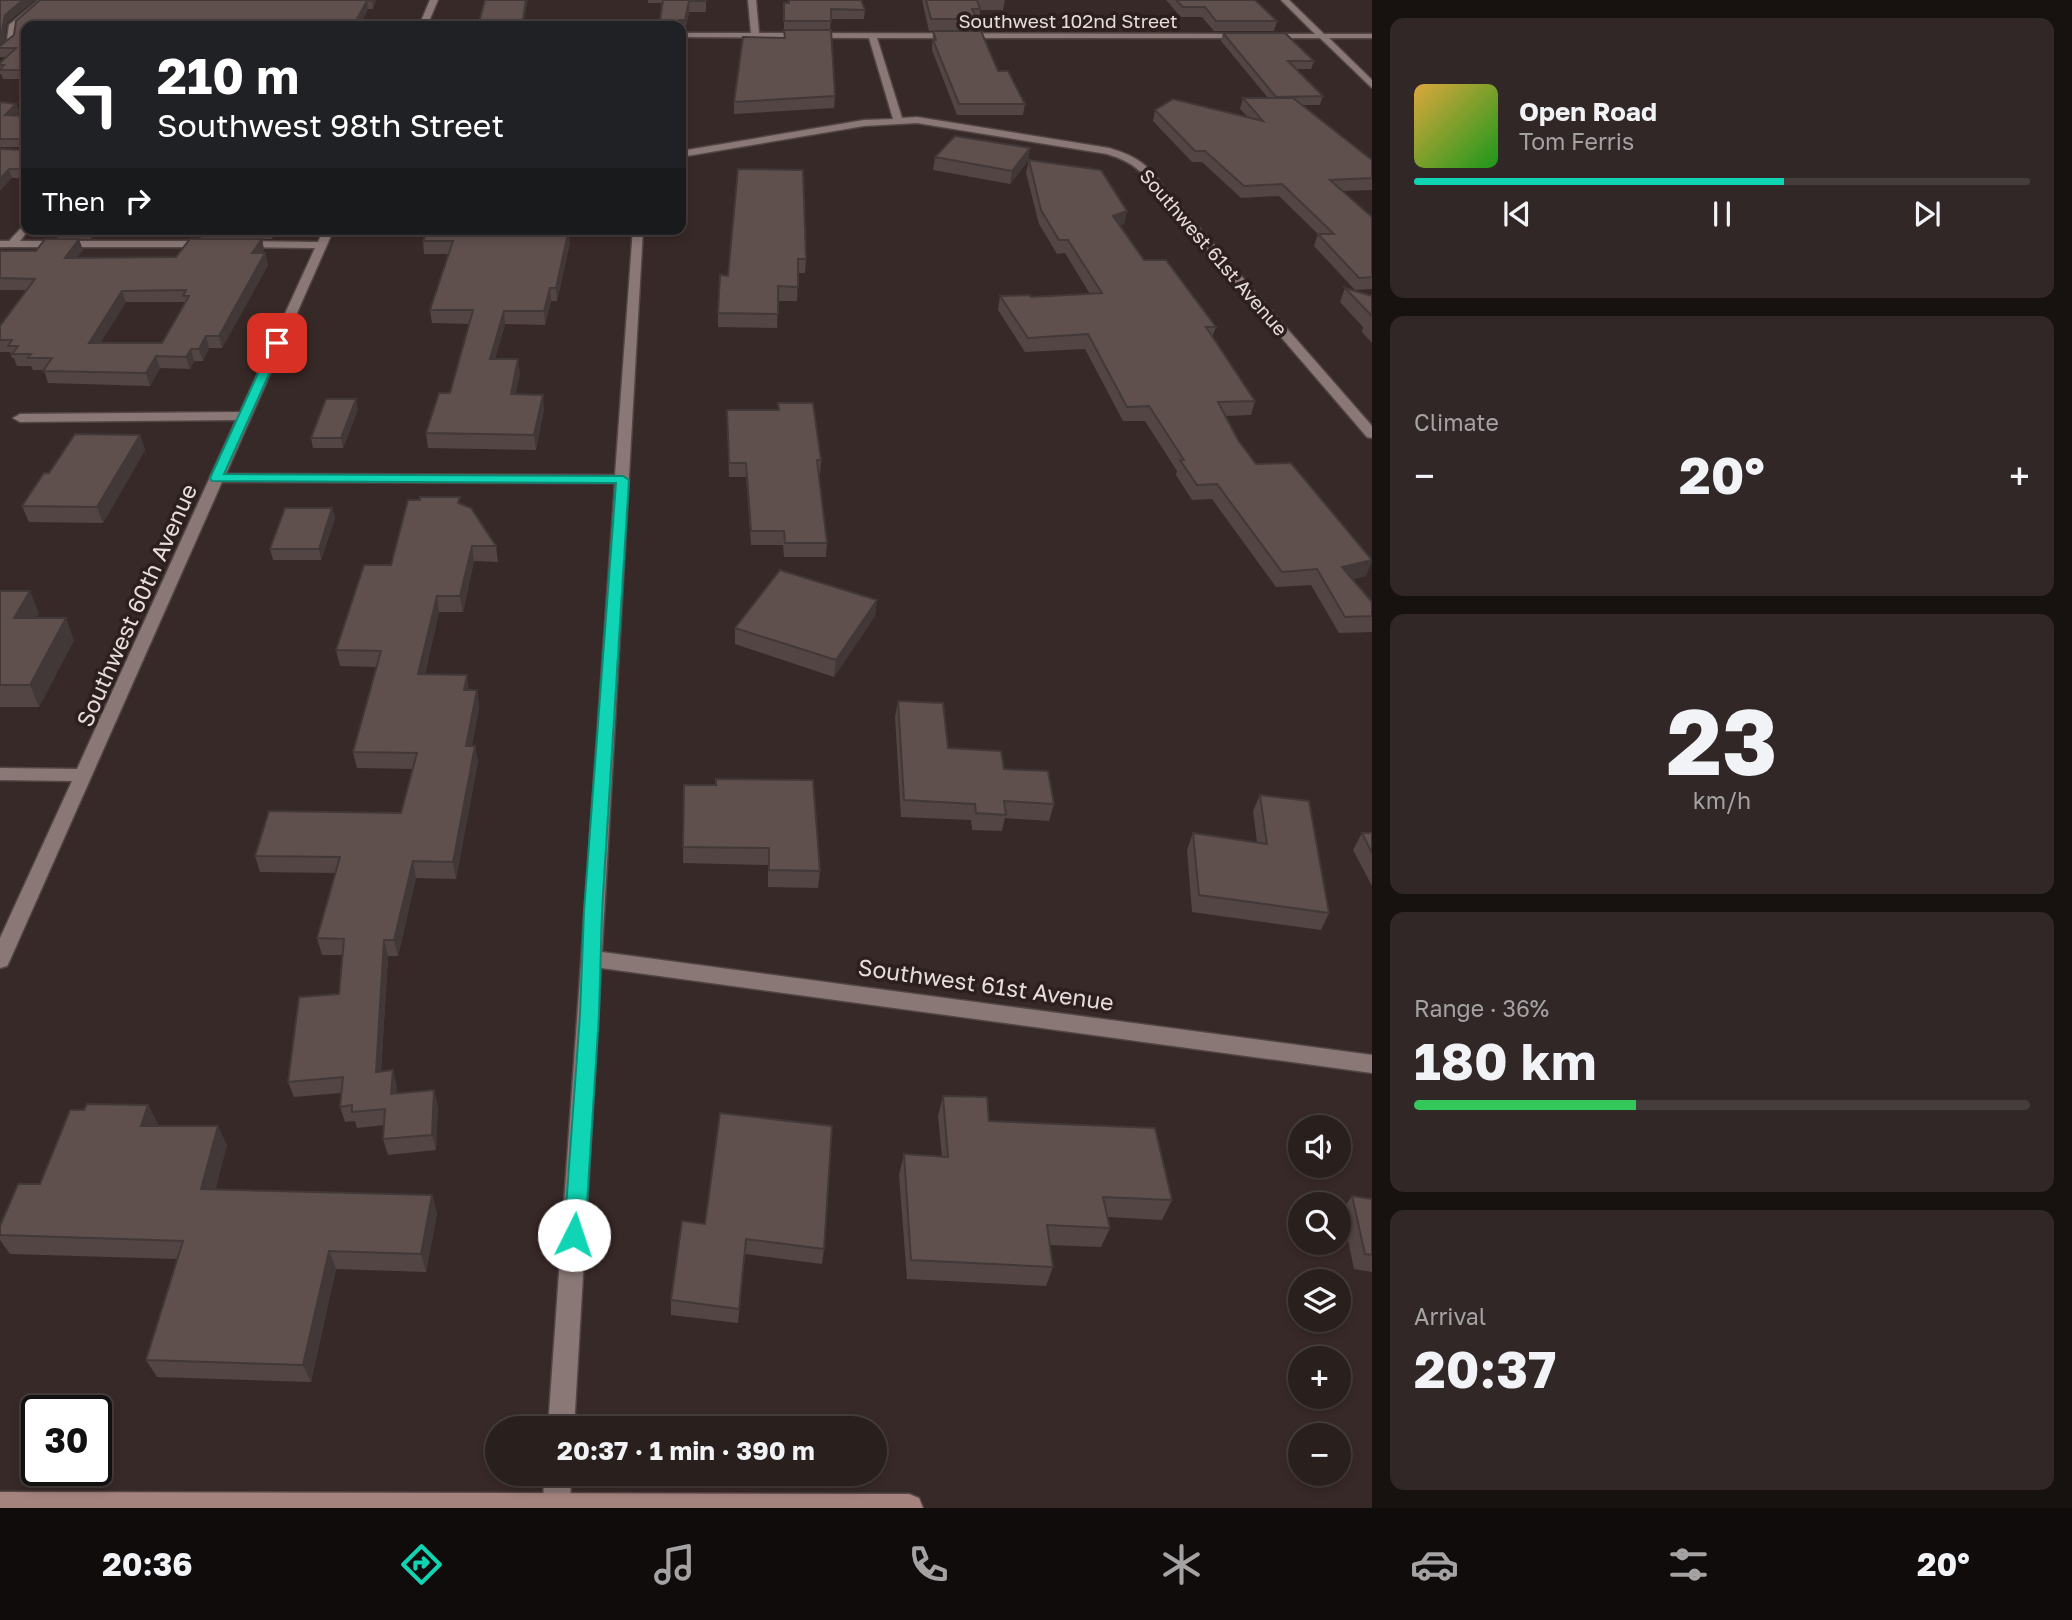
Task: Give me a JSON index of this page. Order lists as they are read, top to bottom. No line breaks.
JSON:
{"streets":{"street":["Southwest 102nd Street","Southwest 61st Avenue","Southwest 60th Avenue"]},"page":{"turn":["210 m","Southwest 98th Street"],"song":["Open Road","Tom Ferris"],"then":"Then","tile":["Climate",["23","km/h"],["Range · 36%","180 km"],["Arrival","20:37"]],"heat":["−","20°","+"],"map_buttons":["+","−"],"limit":"30","trip":"20:37 · 1 min · 390 m","tabs":["20:36","20°"]}}
